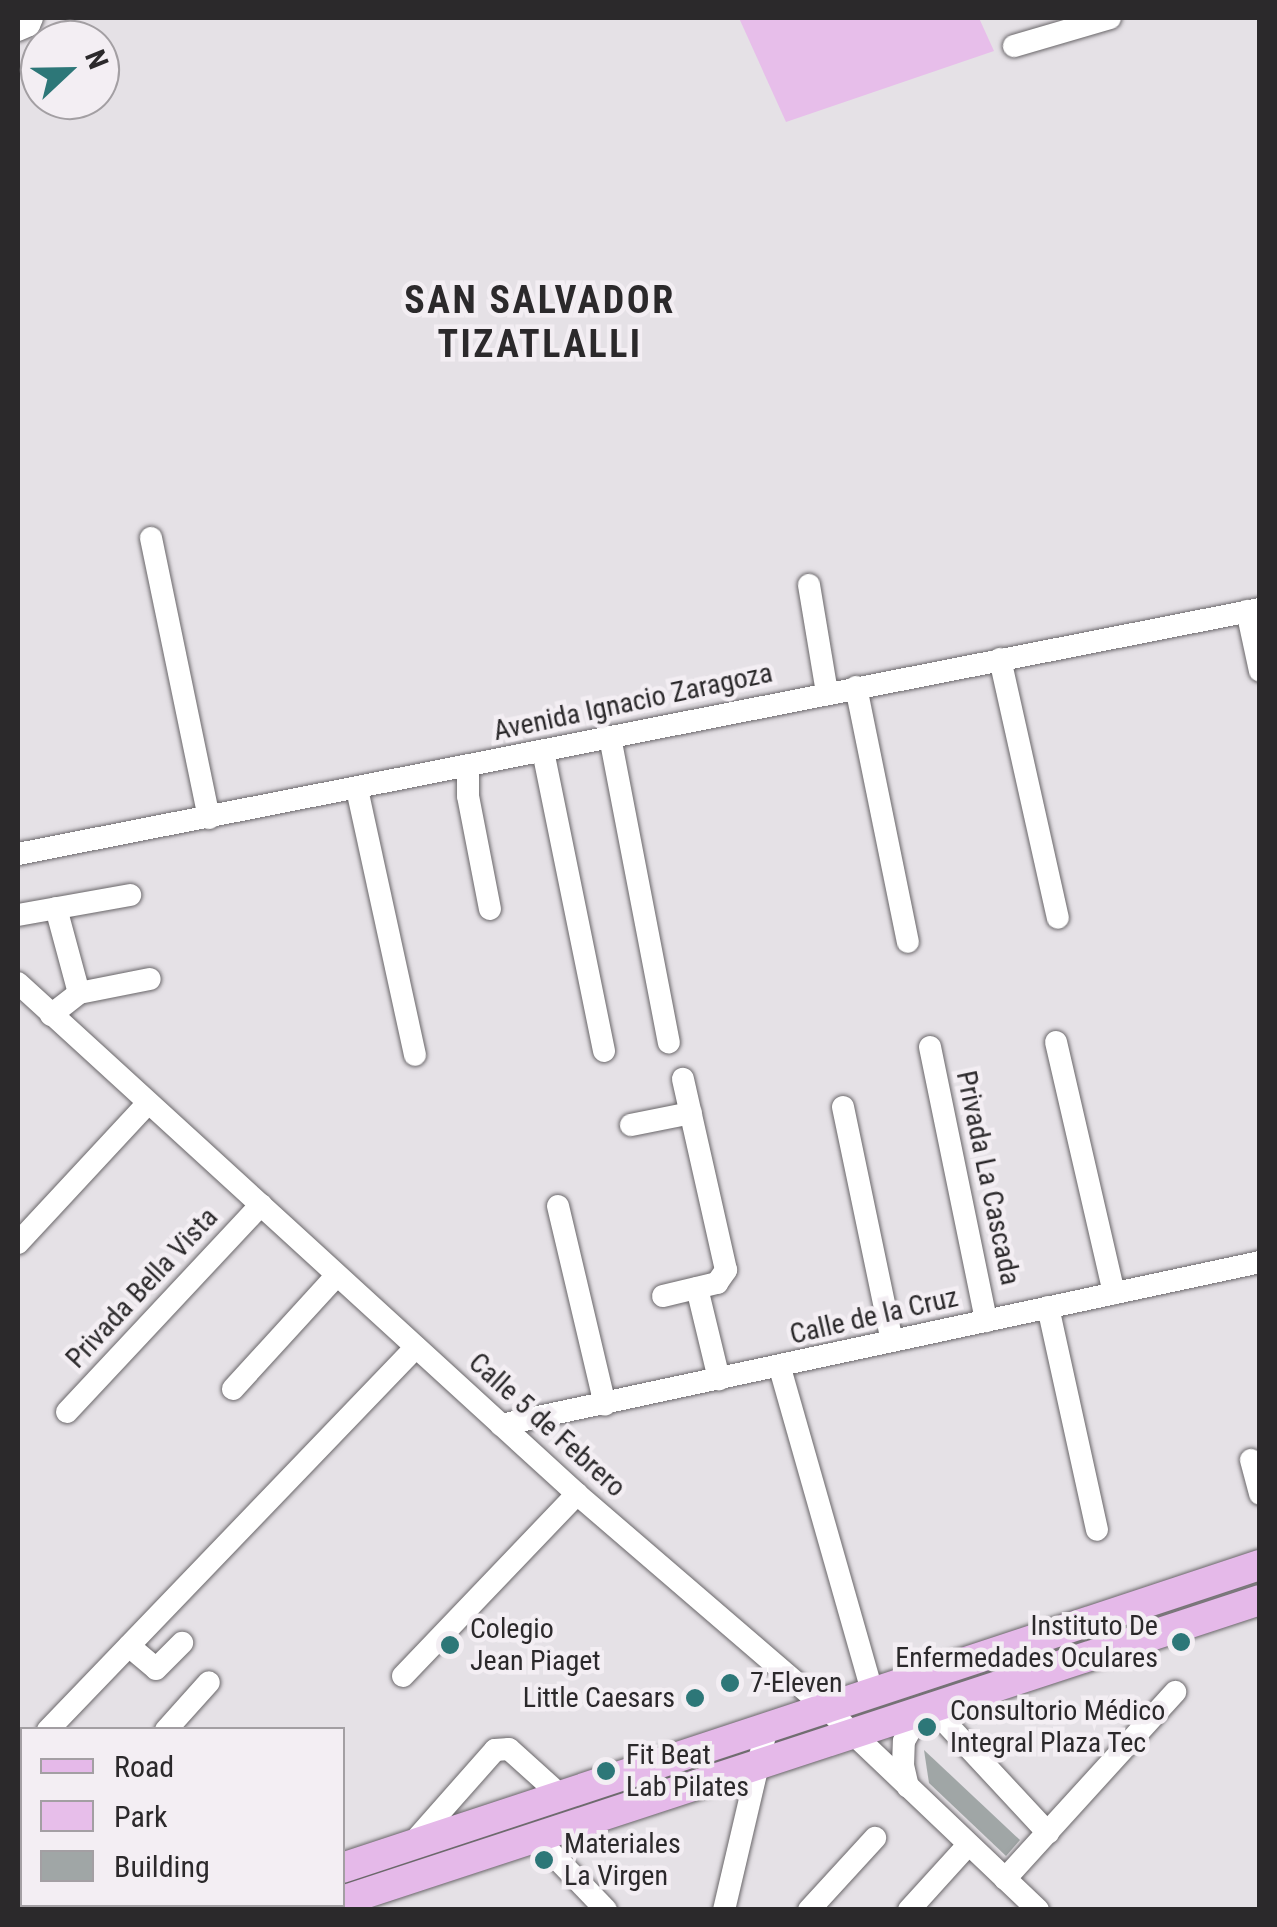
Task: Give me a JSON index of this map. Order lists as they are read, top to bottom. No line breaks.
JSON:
{"streets":{"street":["Avenida Ignacio Zaragoza","Privada La Cascada","Privada Bella Vista","Calle de la Cruz","Calle 5 de Febrero"]},"crossings":[["Privada La Cascada","Calle de la Cruz"],["Privada Bella Vista","Calle 5 de Febrero"],["Calle de la Cruz","Calle 5 de Febrero"]],"districts":["SAN SALVADOR TIZATLALLI"],"places":["Instituto De Enfermedades Oculares","Colegio Jean Piaget","7-Eleven","Little Caesars","Consultorio Médico Integral Plaza Tec","Fit Beat Lab Pilates","Materiales La Virgen"],"legend":["Road","Park","Building"],"north":"right"}
